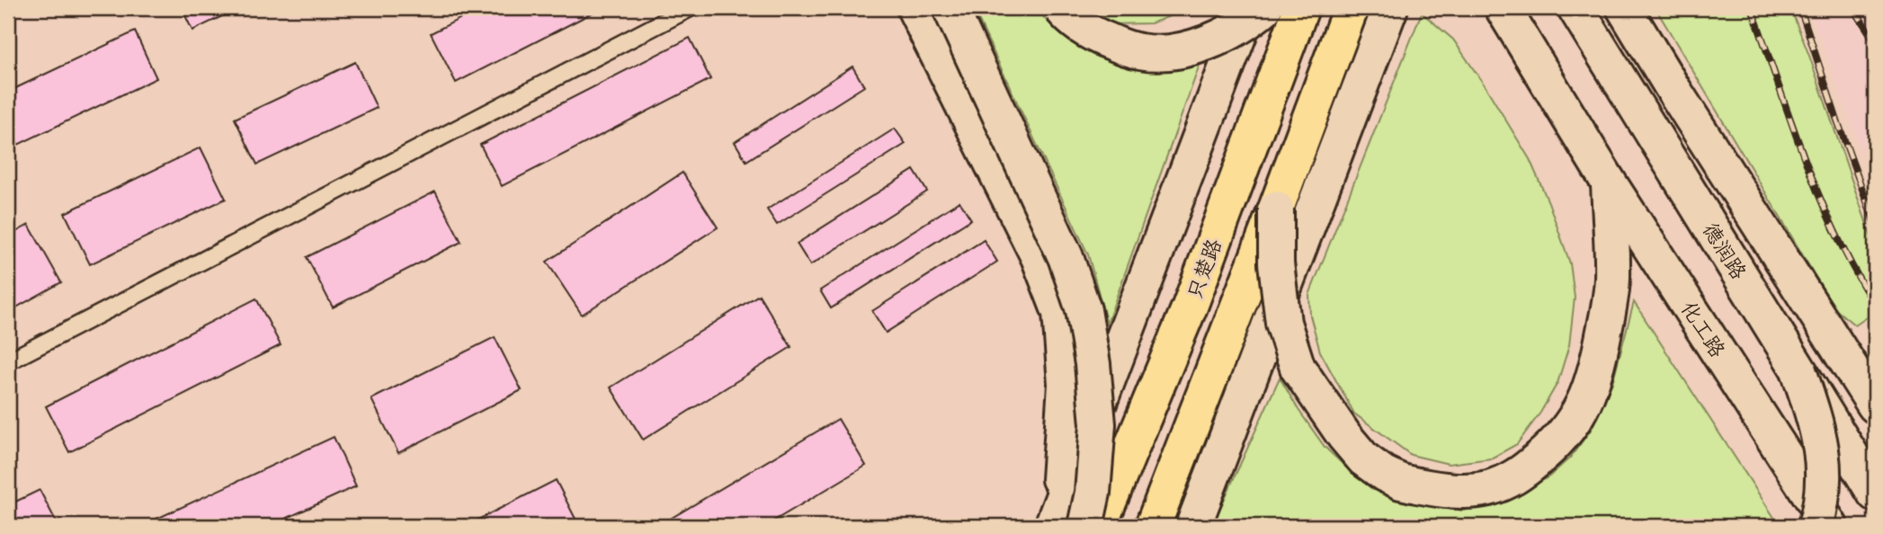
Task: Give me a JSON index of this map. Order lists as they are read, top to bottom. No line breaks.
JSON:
{"streets":{"main road":["德润路","只楚路","化工路"]}}
